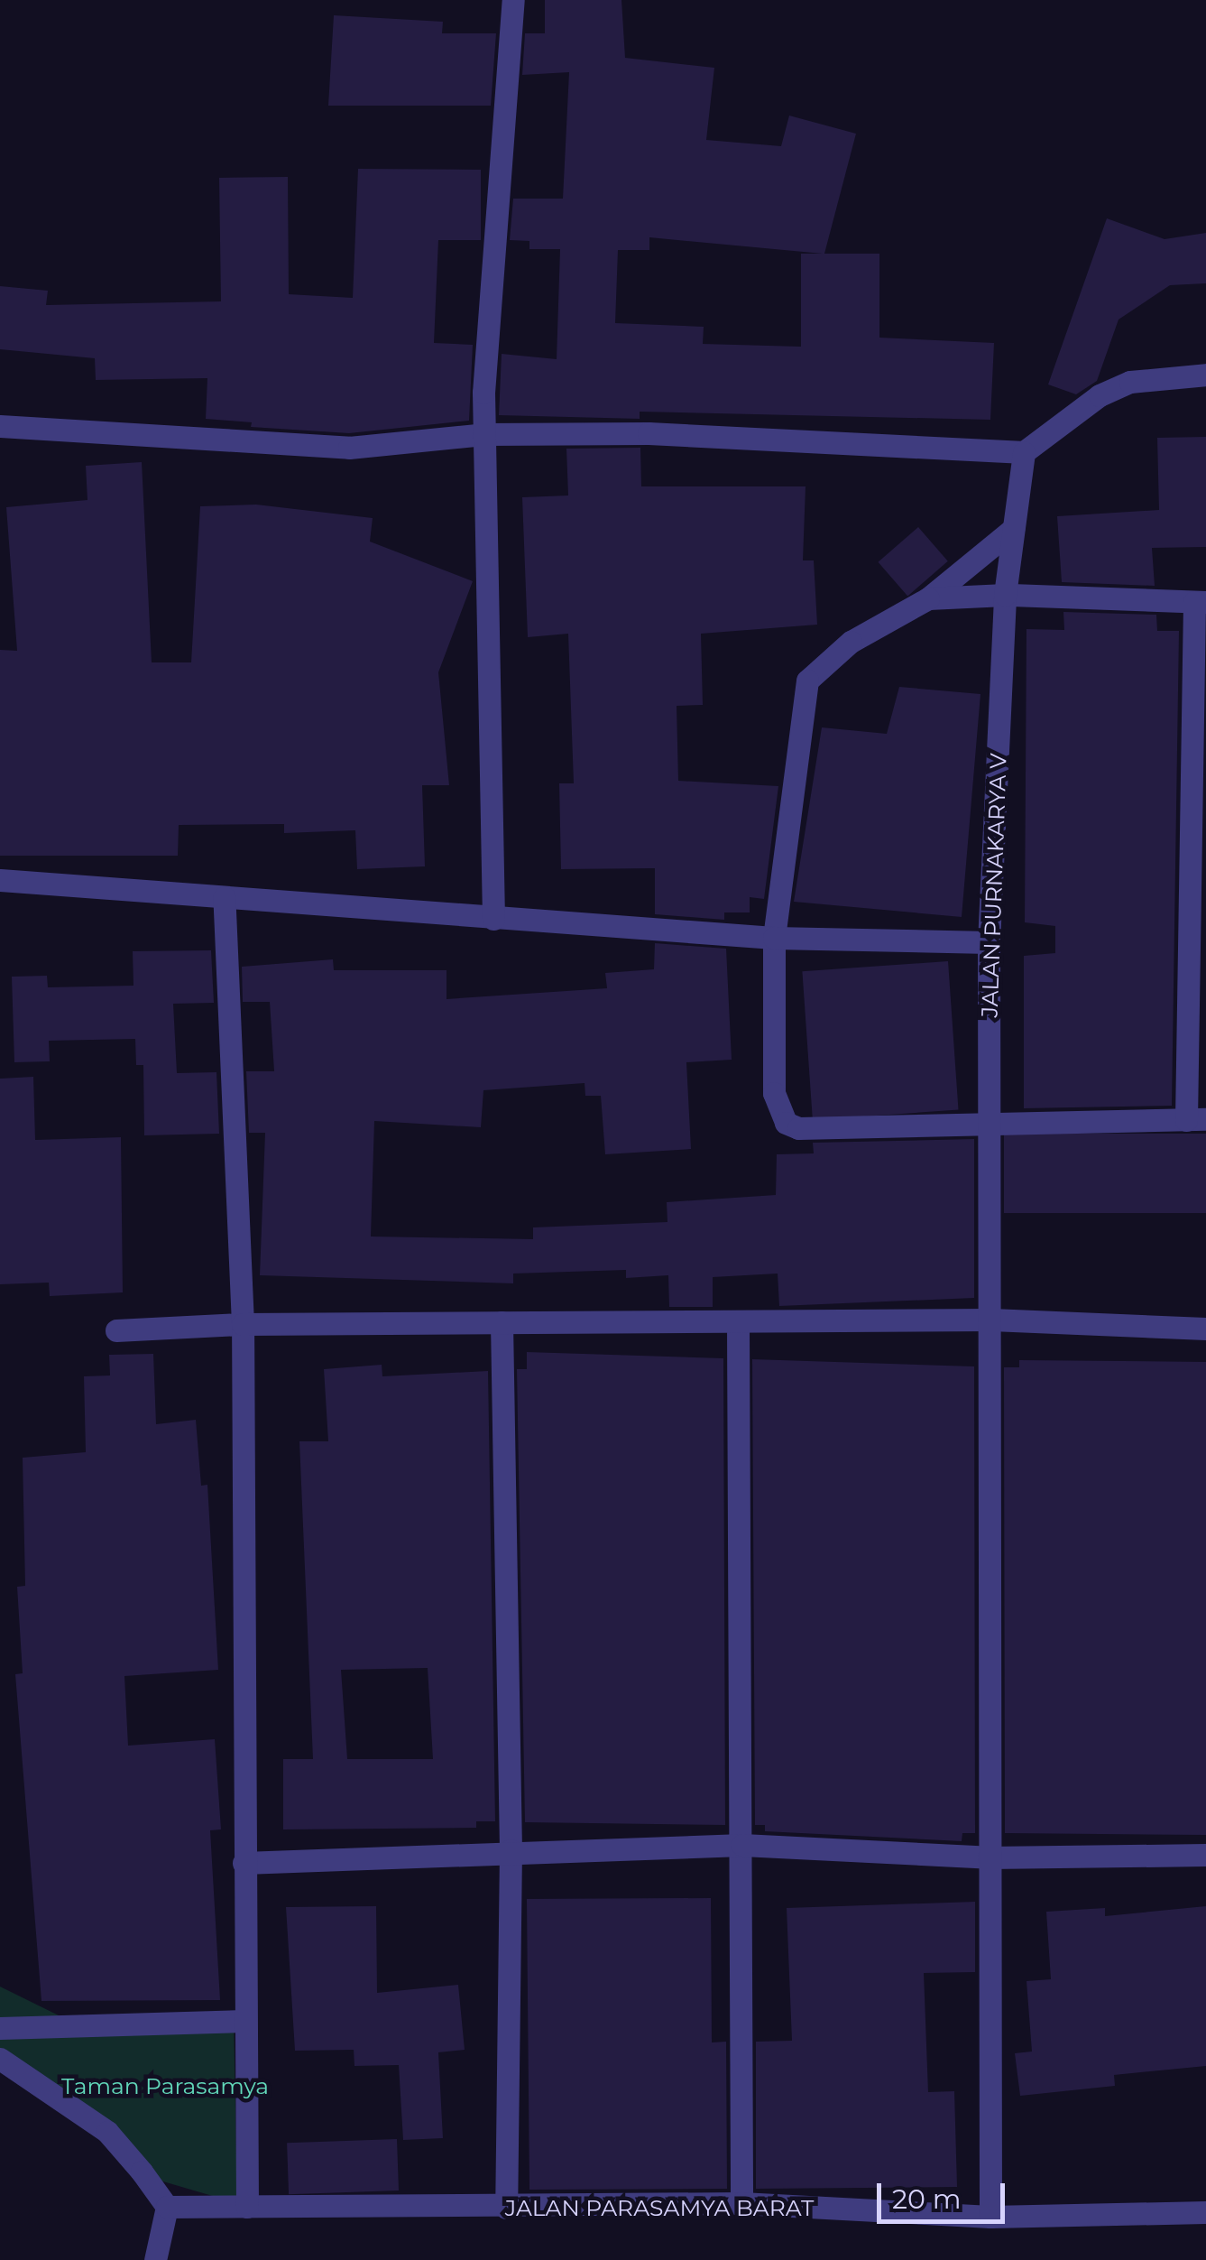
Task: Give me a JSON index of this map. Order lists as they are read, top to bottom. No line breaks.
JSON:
{"streets":{"street":["JALAN PURNAKARYA V","JALAN PARASAMYA BARAT"]},"crossings":[["JALAN PURNAKARYA V","JALAN PARASAMYA BARAT"]],"parks":["Taman Parasamya"],"scale_bar":"20 m"}
